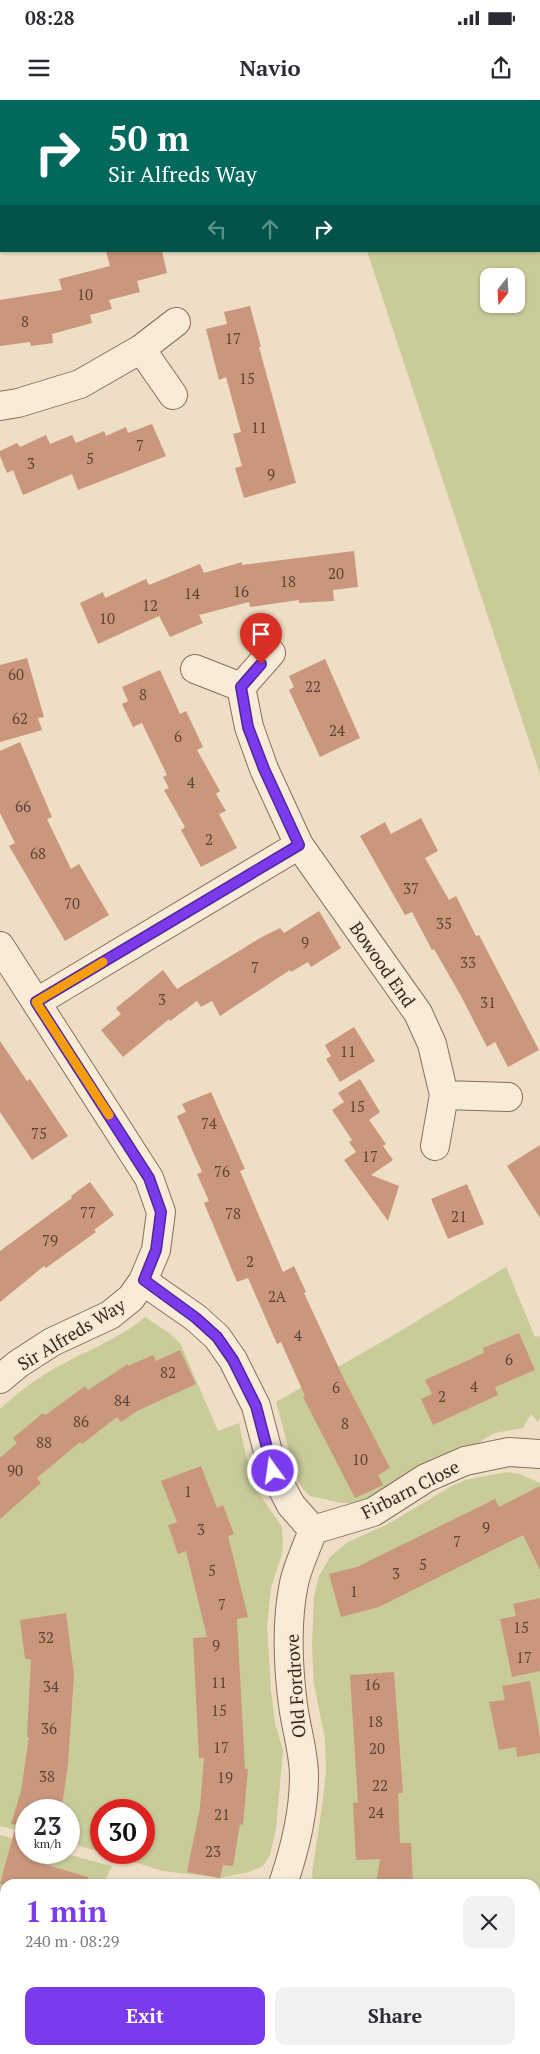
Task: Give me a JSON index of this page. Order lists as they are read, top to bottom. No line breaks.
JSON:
{"streets":{"street":["Bowood End","Sir Alfreds Way","Firbarn Close","Old Fordrove"]},"crossings":[["Firbarn Close","Old Fordrove"]],"house_numbers":["10","8","17","15","11","7","5","3","9","20","18","16","14","12","10","60","22","8","62","24","6","4","66","2","68","37","70","35","9","33","7","3","31","11","15","74","75","17","76","77","78","21","79","2","2A","4","6","82","4","6","2","84","86","8","88","10","90","1","9","3","7","5","5","3","1","7","15","32","9","17","11","16","34","15","18","36","17","20","38","19","22","24","21","23"],"north":"bottom","page":{"status":"08:28","header":"Navio","turn":["50 m","Sir Alfreds Way"],"speed":"23 km/h","limit":"30","heading":["1 min","240 m · 08:29"],"buttons":["Exit","Share"]}}
